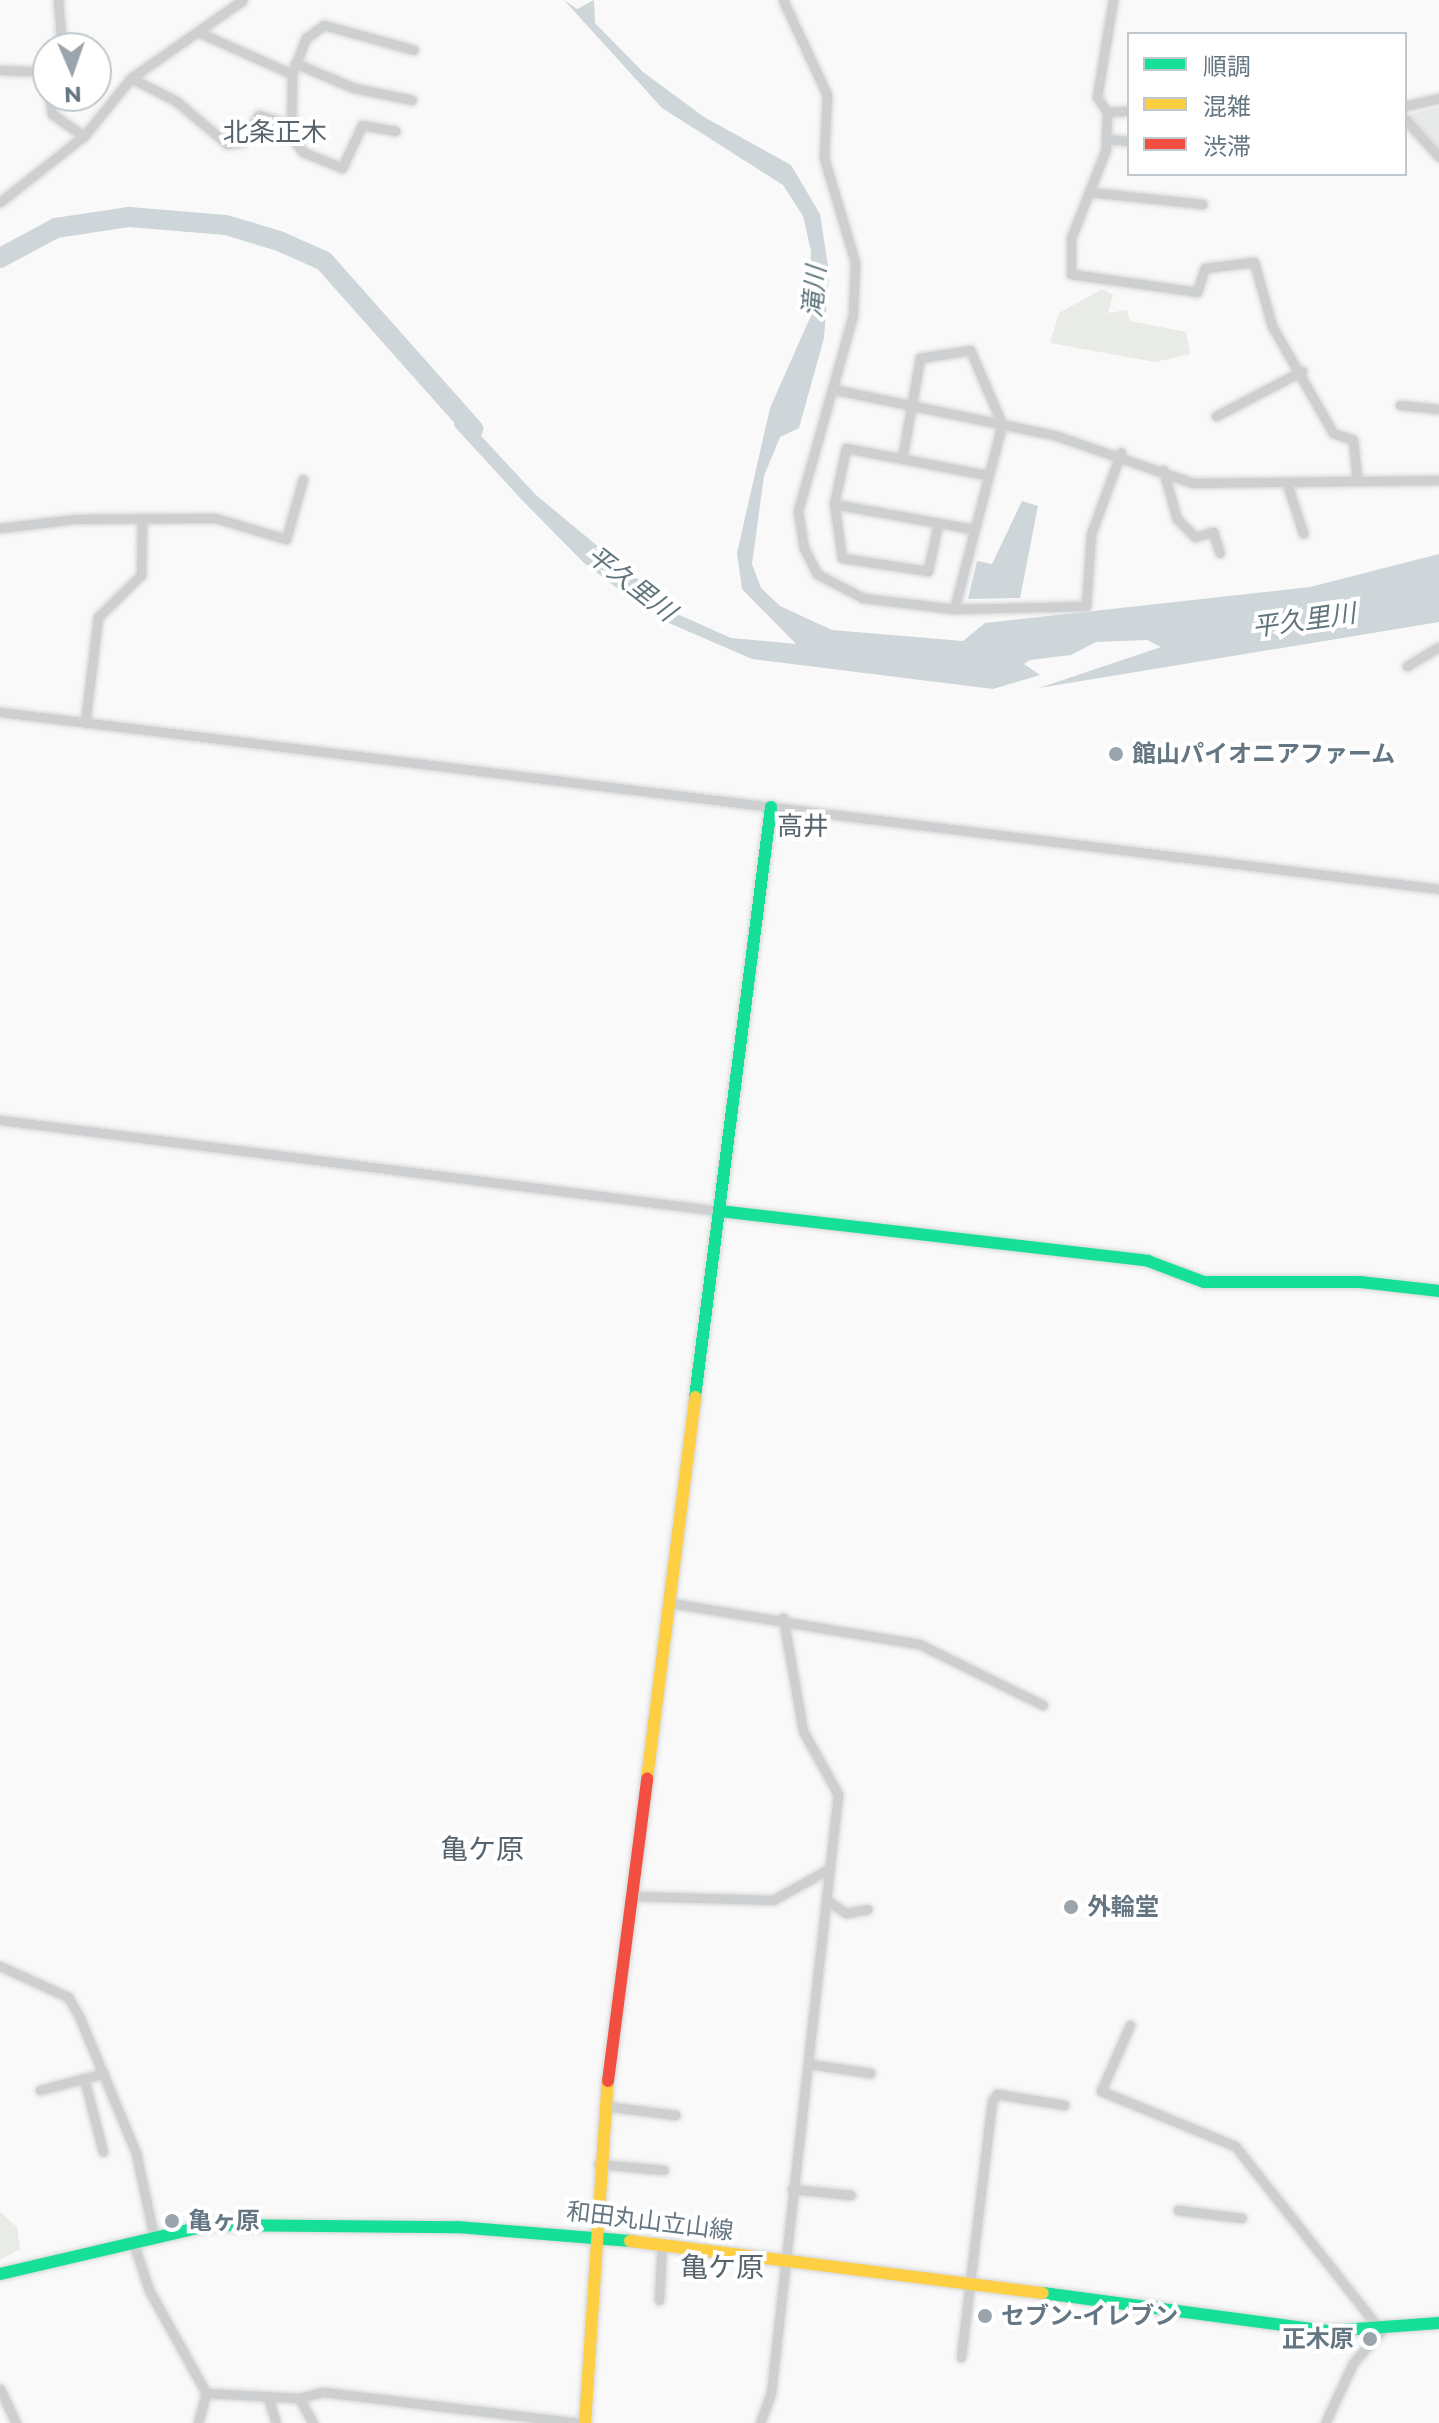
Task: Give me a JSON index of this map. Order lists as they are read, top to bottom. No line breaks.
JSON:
{"streets":{"street":["和田丸山立山線"]},"districts":["北条正木","高井","亀ケ原","亀ケ原"],"water":["滝川","平久里川"],"places":["館山パイオニアファーム","外輪堂","亀ヶ原","セブン-イレブン","正木原"],"legend":["順調","混雑","渋滞"],"north":"bottom"}
